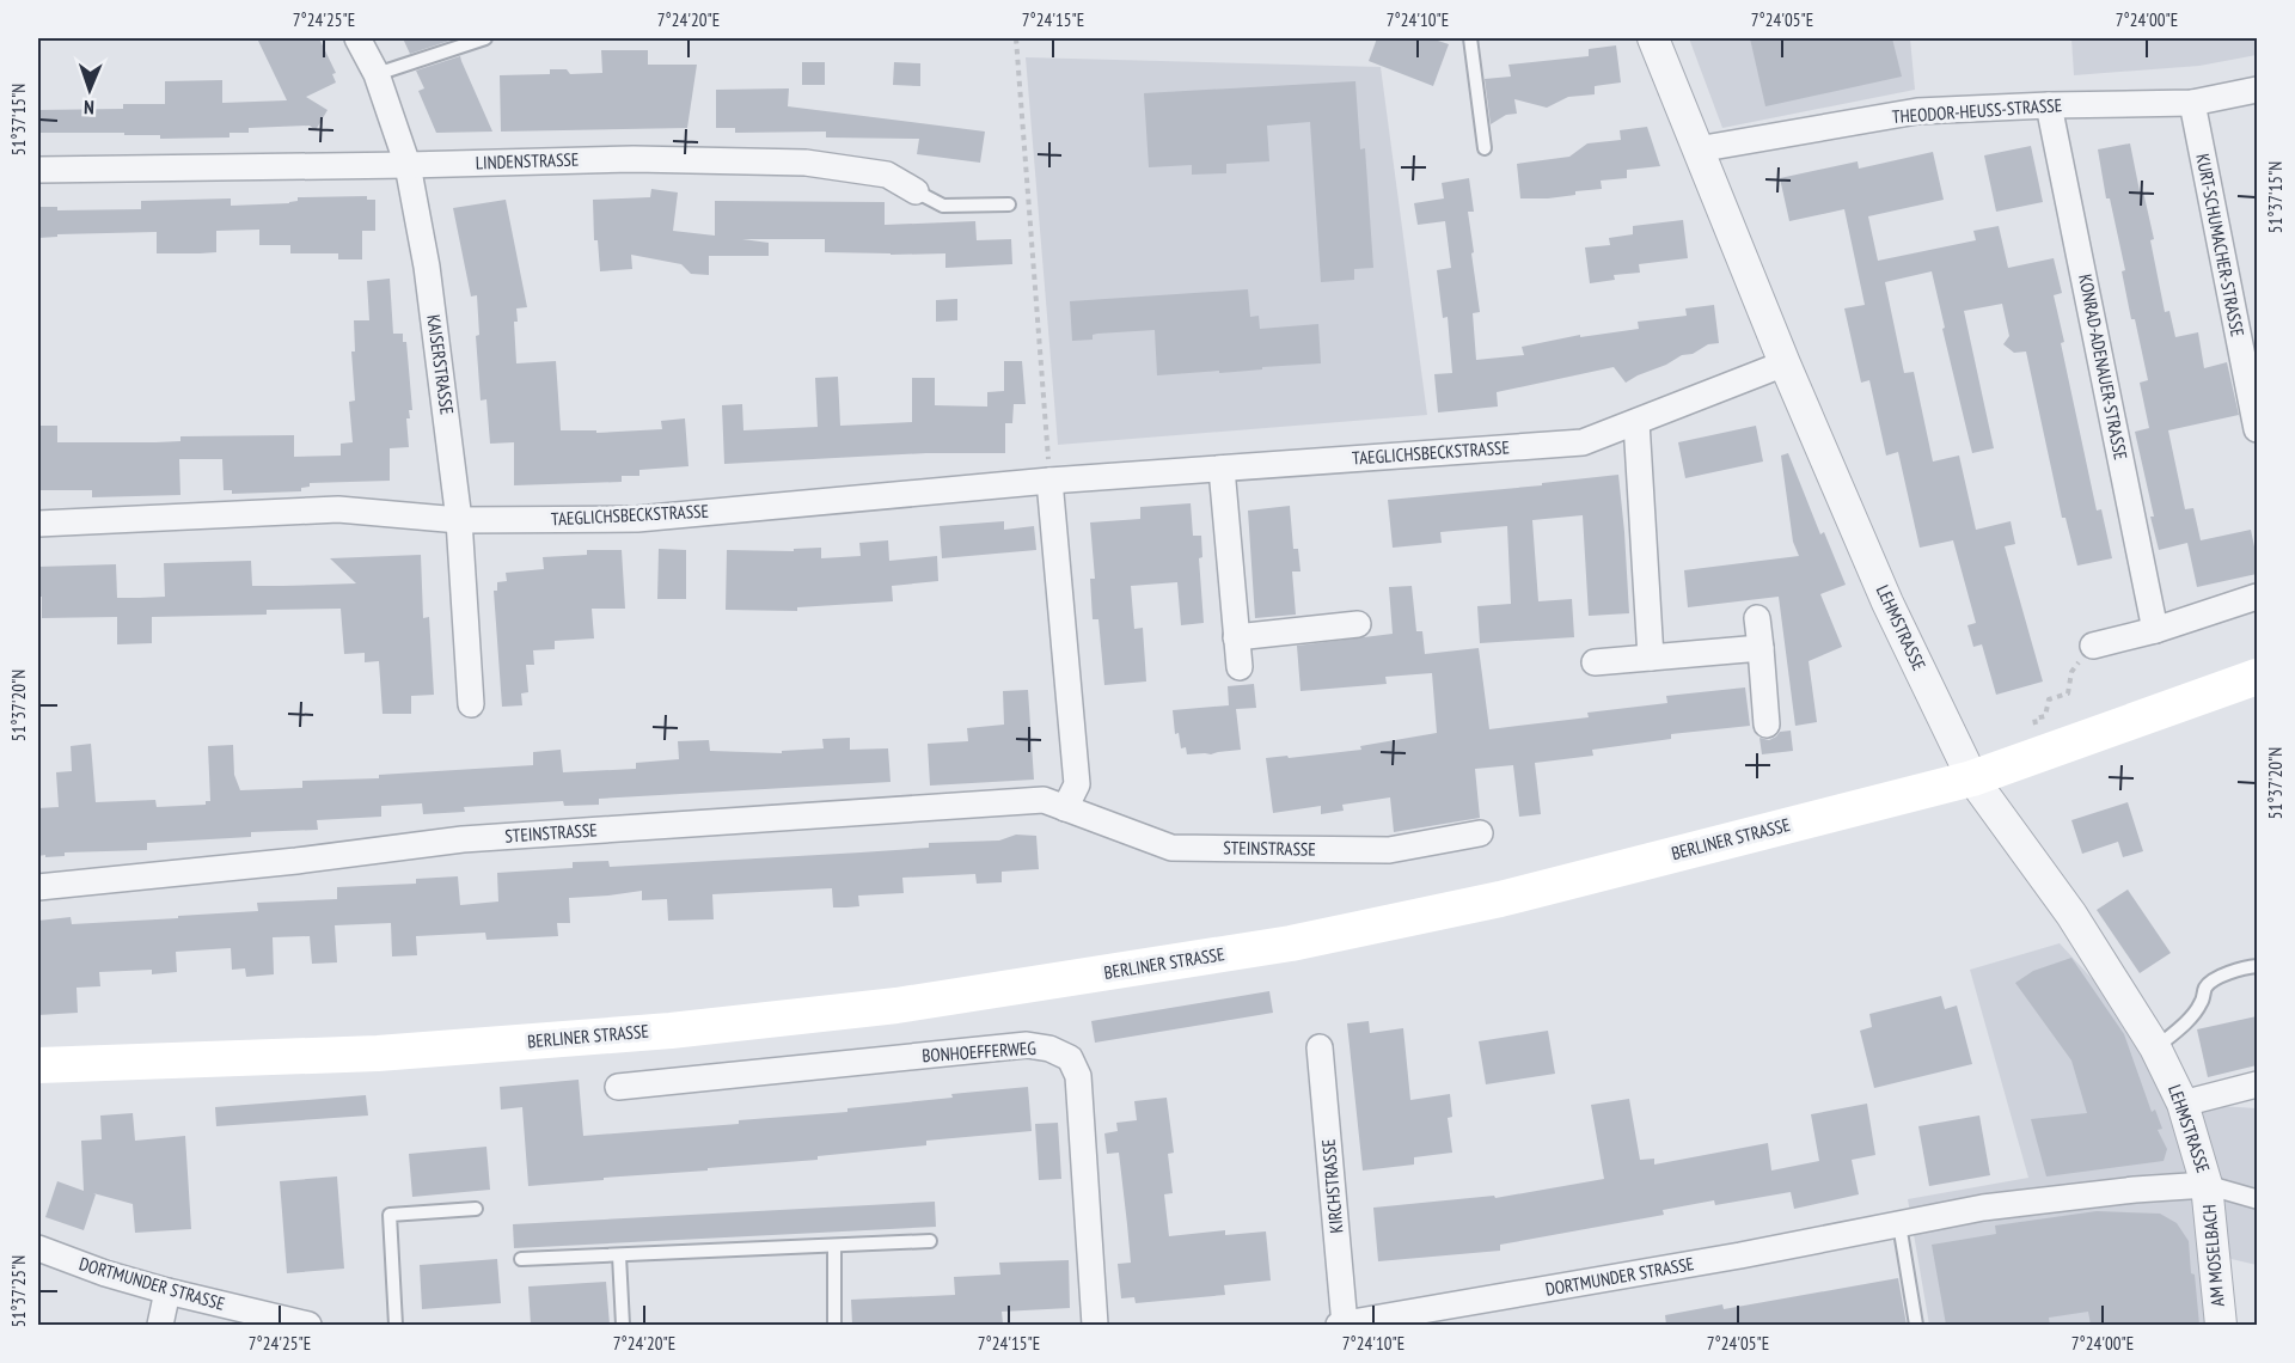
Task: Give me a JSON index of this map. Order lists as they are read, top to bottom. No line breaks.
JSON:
{"streets":{"main road":["BERLINER STRASSE"],"street":["THEODOR-HEUSS-STRASSE","LINDENSTRASSE","KURT-SCHUMACHER-STRASSE","KAISERSTRASSE","KONRAD-ADENAUER-STRASSE","TAEGLICHSBECKSTRASSE","LEHMSTRASSE","STEINSTRASSE","BONHOEFFERWEG","KIRCHSTRASSE","AM MOSELBACH","DORTMUNDER STRASSE"]},"crossings":[["THEODOR-HEUSS-STRASSE","KURT-SCHUMACHER-STRASSE"],["THEODOR-HEUSS-STRASSE","KONRAD-ADENAUER-STRASSE"],["THEODOR-HEUSS-STRASSE","LEHMSTRASSE"],["LINDENSTRASSE","KAISERSTRASSE"],["KAISERSTRASSE","TAEGLICHSBECKSTRASSE"],["TAEGLICHSBECKSTRASSE","LEHMSTRASSE"],["LEHMSTRASSE","BERLINER STRASSE"],["LEHMSTRASSE","AM MOSELBACH"],["LEHMSTRASSE","DORTMUNDER STRASSE"],["KIRCHSTRASSE","DORTMUNDER STRASSE"],["AM MOSELBACH","DORTMUNDER STRASSE"]],"north":"bottom","coordinates":["7°24'25\"E","7°24'20\"E","7°24'15\"E","7°24'10\"E","7°24'05\"E","7°24'00\"E","51°37'15\"N","51°37'20\"N","51°37'25\"N"]}
